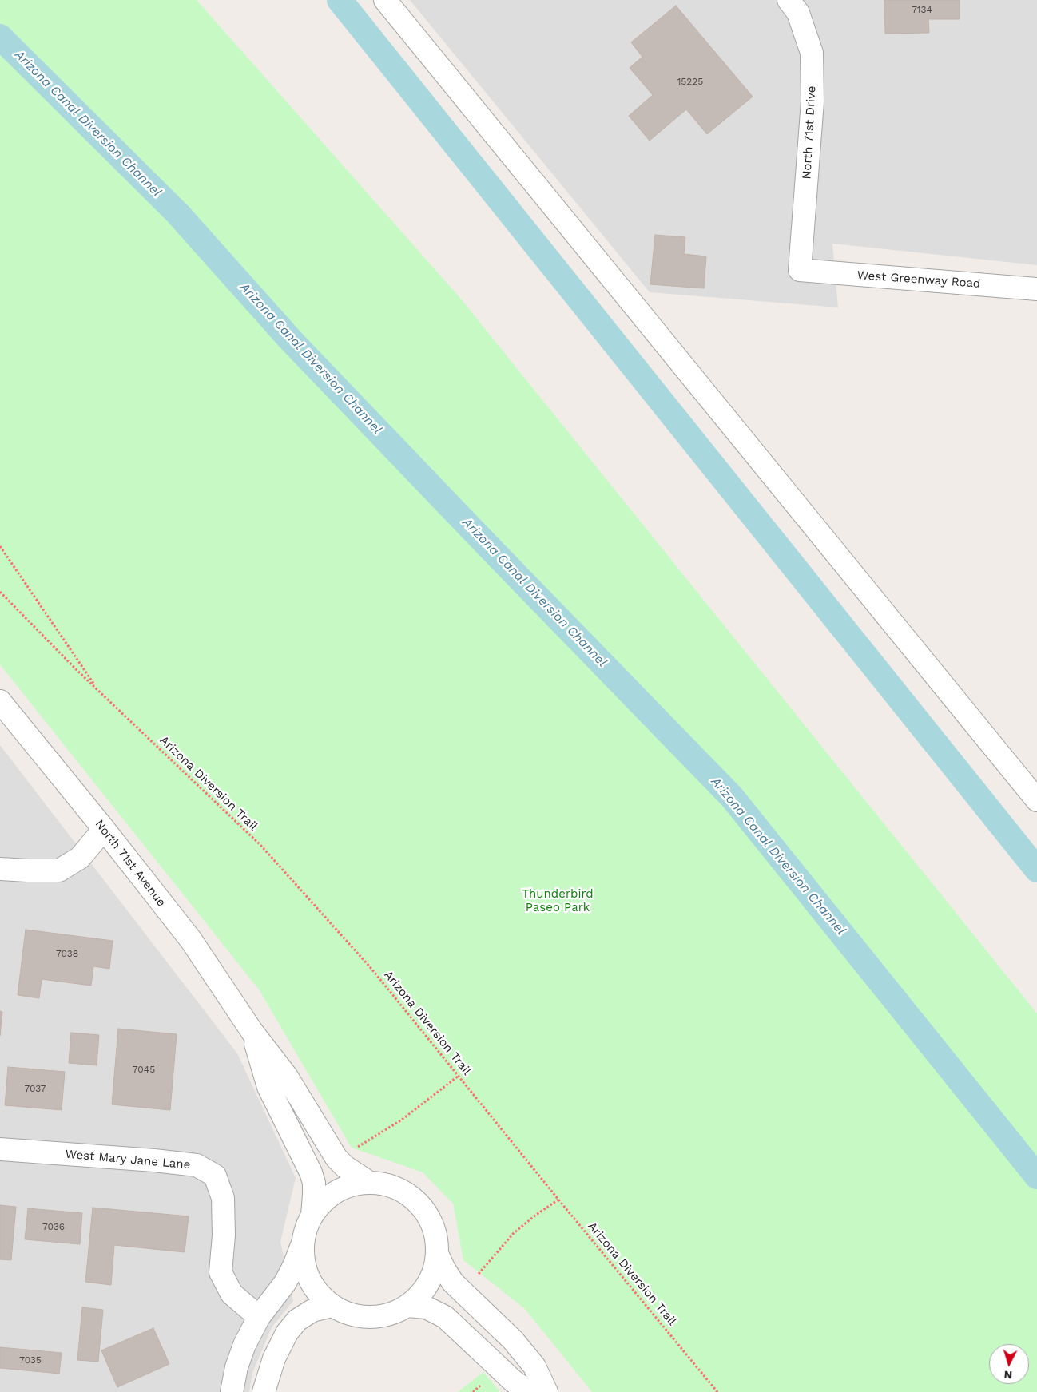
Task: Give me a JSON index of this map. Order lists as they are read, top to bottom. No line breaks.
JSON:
{"streets":{"street":["North 71st Drive","West Greenway Road","North 71st Avenue","West Mary Jane Lane"],"path":["Arizona Diversion Trail"]},"crossings":[["North 71st Drive","West Greenway Road"],["North 71st Avenue","West Mary Jane Lane"]],"water":["Arizona Canal Diversion Channel"],"parks":["Thunderbird Paseo Park"],"house_numbers":["7134","15225","7038","7045","7037","7036","7035"],"north":"bottom"}
